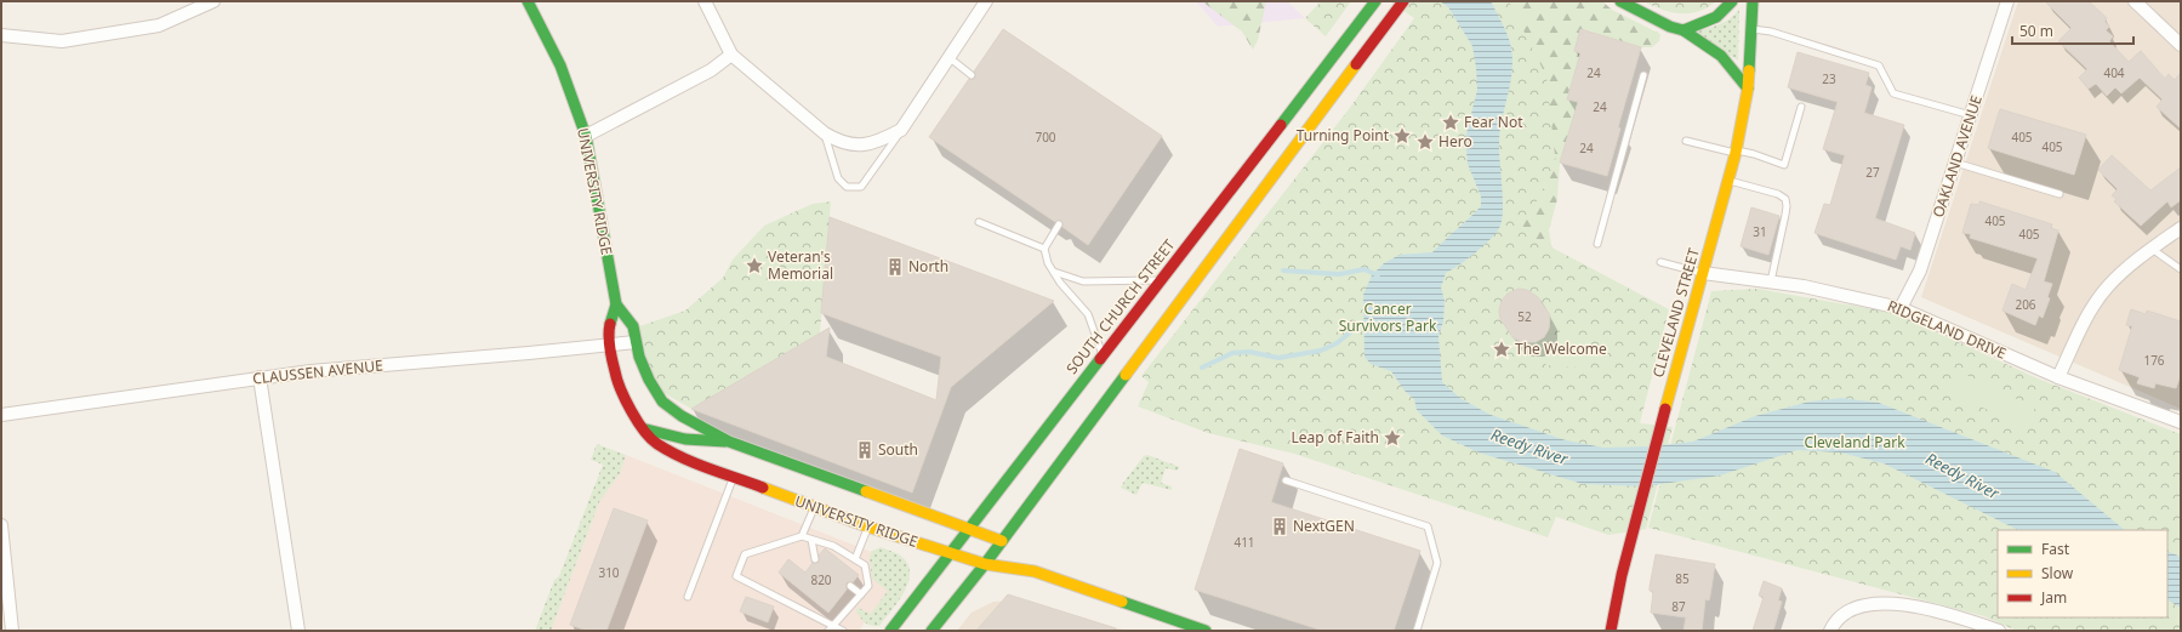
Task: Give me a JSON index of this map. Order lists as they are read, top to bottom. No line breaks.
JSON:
{"streets":{"street":["OAKLAND AVENUE","UNIVERSITY RIDGE","SOUTH CHURCH STREET","CLEVELAND STREET","RIDGELAND DRIVE","CLAUSSEN AVENUE"]},"crossings":[["OAKLAND AVENUE","RIDGELAND DRIVE"],["UNIVERSITY RIDGE","SOUTH CHURCH STREET"],["UNIVERSITY RIDGE","CLAUSSEN AVENUE"],["CLEVELAND STREET","RIDGELAND DRIVE"]],"water":["Reedy River"],"parks":["Cancer Survivors Park","Cleveland Park"],"places":{"place":["Fear Not","Turning Point","Hero","Veteran's Memorial","The Welcome","Leap of Faith"],"building":["North","South","NextGEN"]},"house_numbers":["24","404","23","24","700","405","405","24","27","405","31","405","206","52","176","411","310","85","820","87"],"legend":["Fast","Slow","Jam"],"scale_bar":"50 m"}
